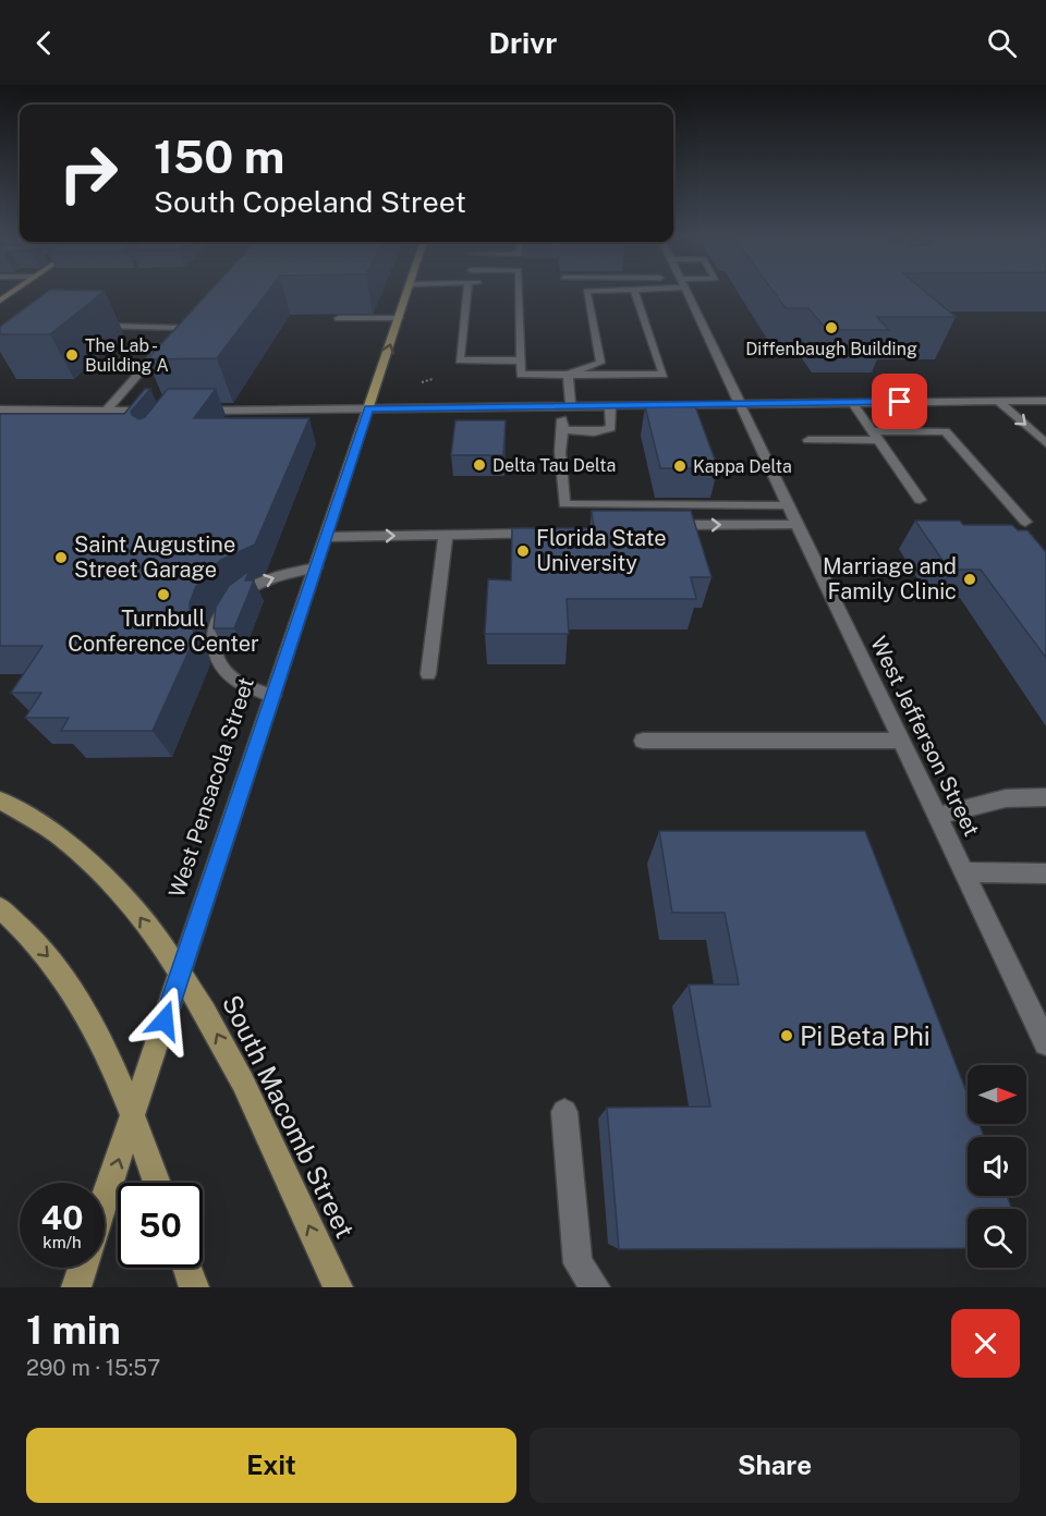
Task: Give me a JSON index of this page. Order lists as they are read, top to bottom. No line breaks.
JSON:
{"streets":{"main road":["West Pensacola Street","South Macomb Street"],"street":["West Jefferson Street"]},"crossings":[["West Pensacola Street","South Macomb Street"]],"places":["Diffenbaugh Building","The Lab - Building A","Delta Tau Delta","Kappa Delta","Florida State University","Saint Augustine Street Garage","Marriage and Family Clinic","Turnbull Conference Center","Pi Beta Phi"],"north":"right","page":{"header":"Drivr","turn":["150 m","South Copeland Street"],"speed":"40 km/h","limit":"50","heading":["1 min","290 m · 15:57"],"buttons":["Exit","Share"]}}
